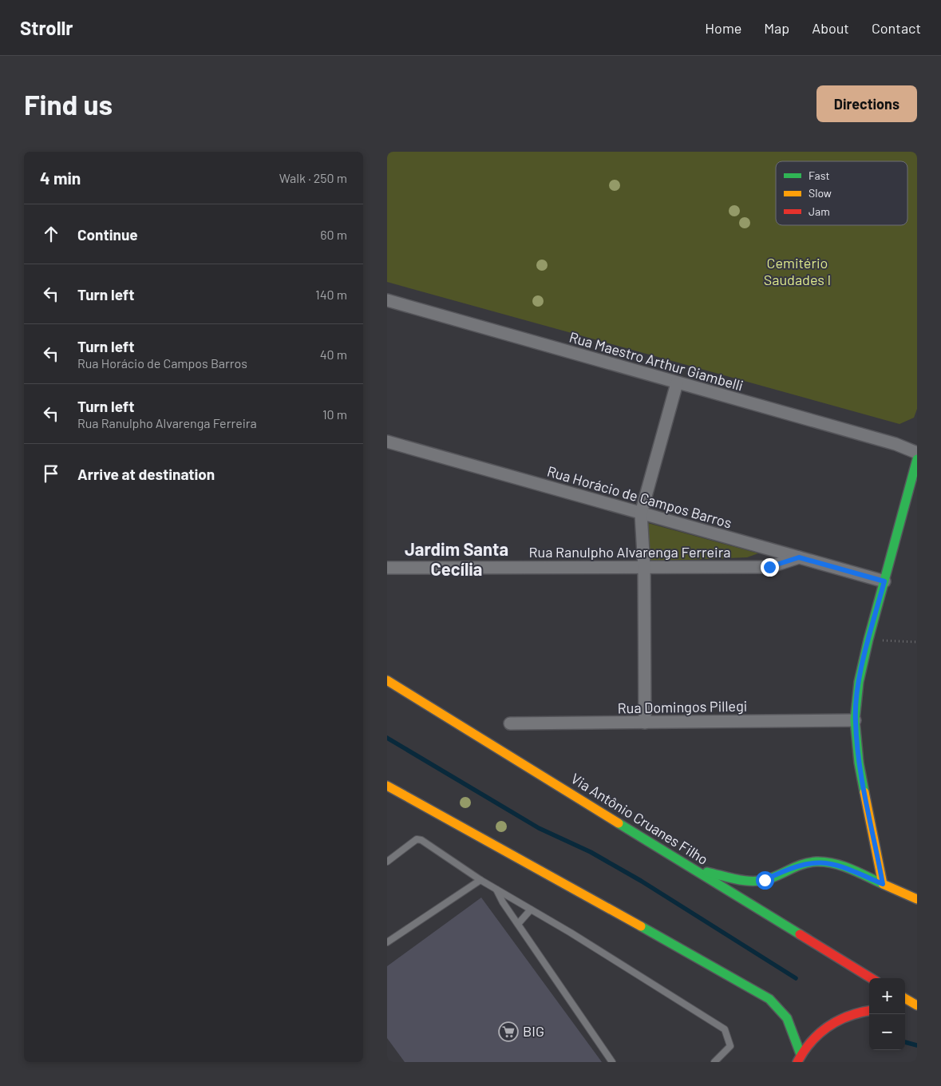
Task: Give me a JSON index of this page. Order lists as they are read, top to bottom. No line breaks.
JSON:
{"streets":{"main road":["Via Antônio Cruanes Filho"],"street":["Rua Maestro Arthur Giambelli","Rua Horácio de Campos Barros","Rua Ranulpho Alvarenga Ferreira","Rua Domingos Pillegi"]},"crossings":[["Rua Horácio de Campos Barros","Rua Ranulpho Alvarenga Ferreira"]],"districts":["Jardim Santa Cecília"],"parks":["Cemitério Saudades I"],"places":{"supermarket":["BIG"]},"legend":["Fast","Slow","Jam"],"page":{"header":"Strollr","nav":["Home","Map","About","Contact"],"buttons":"Directions","title":"Find us","heading":["4 min","Walk · 250 m"],"list":[["Continue","60 m"],["Turn left","140 m"],["Turn left","Rua Horácio de Campos Barros","40 m"],["Turn left","Rua Ranulpho Alvarenga Ferreira","10 m"],"Arrive at destination"],"map_buttons":["+","−"]}}
